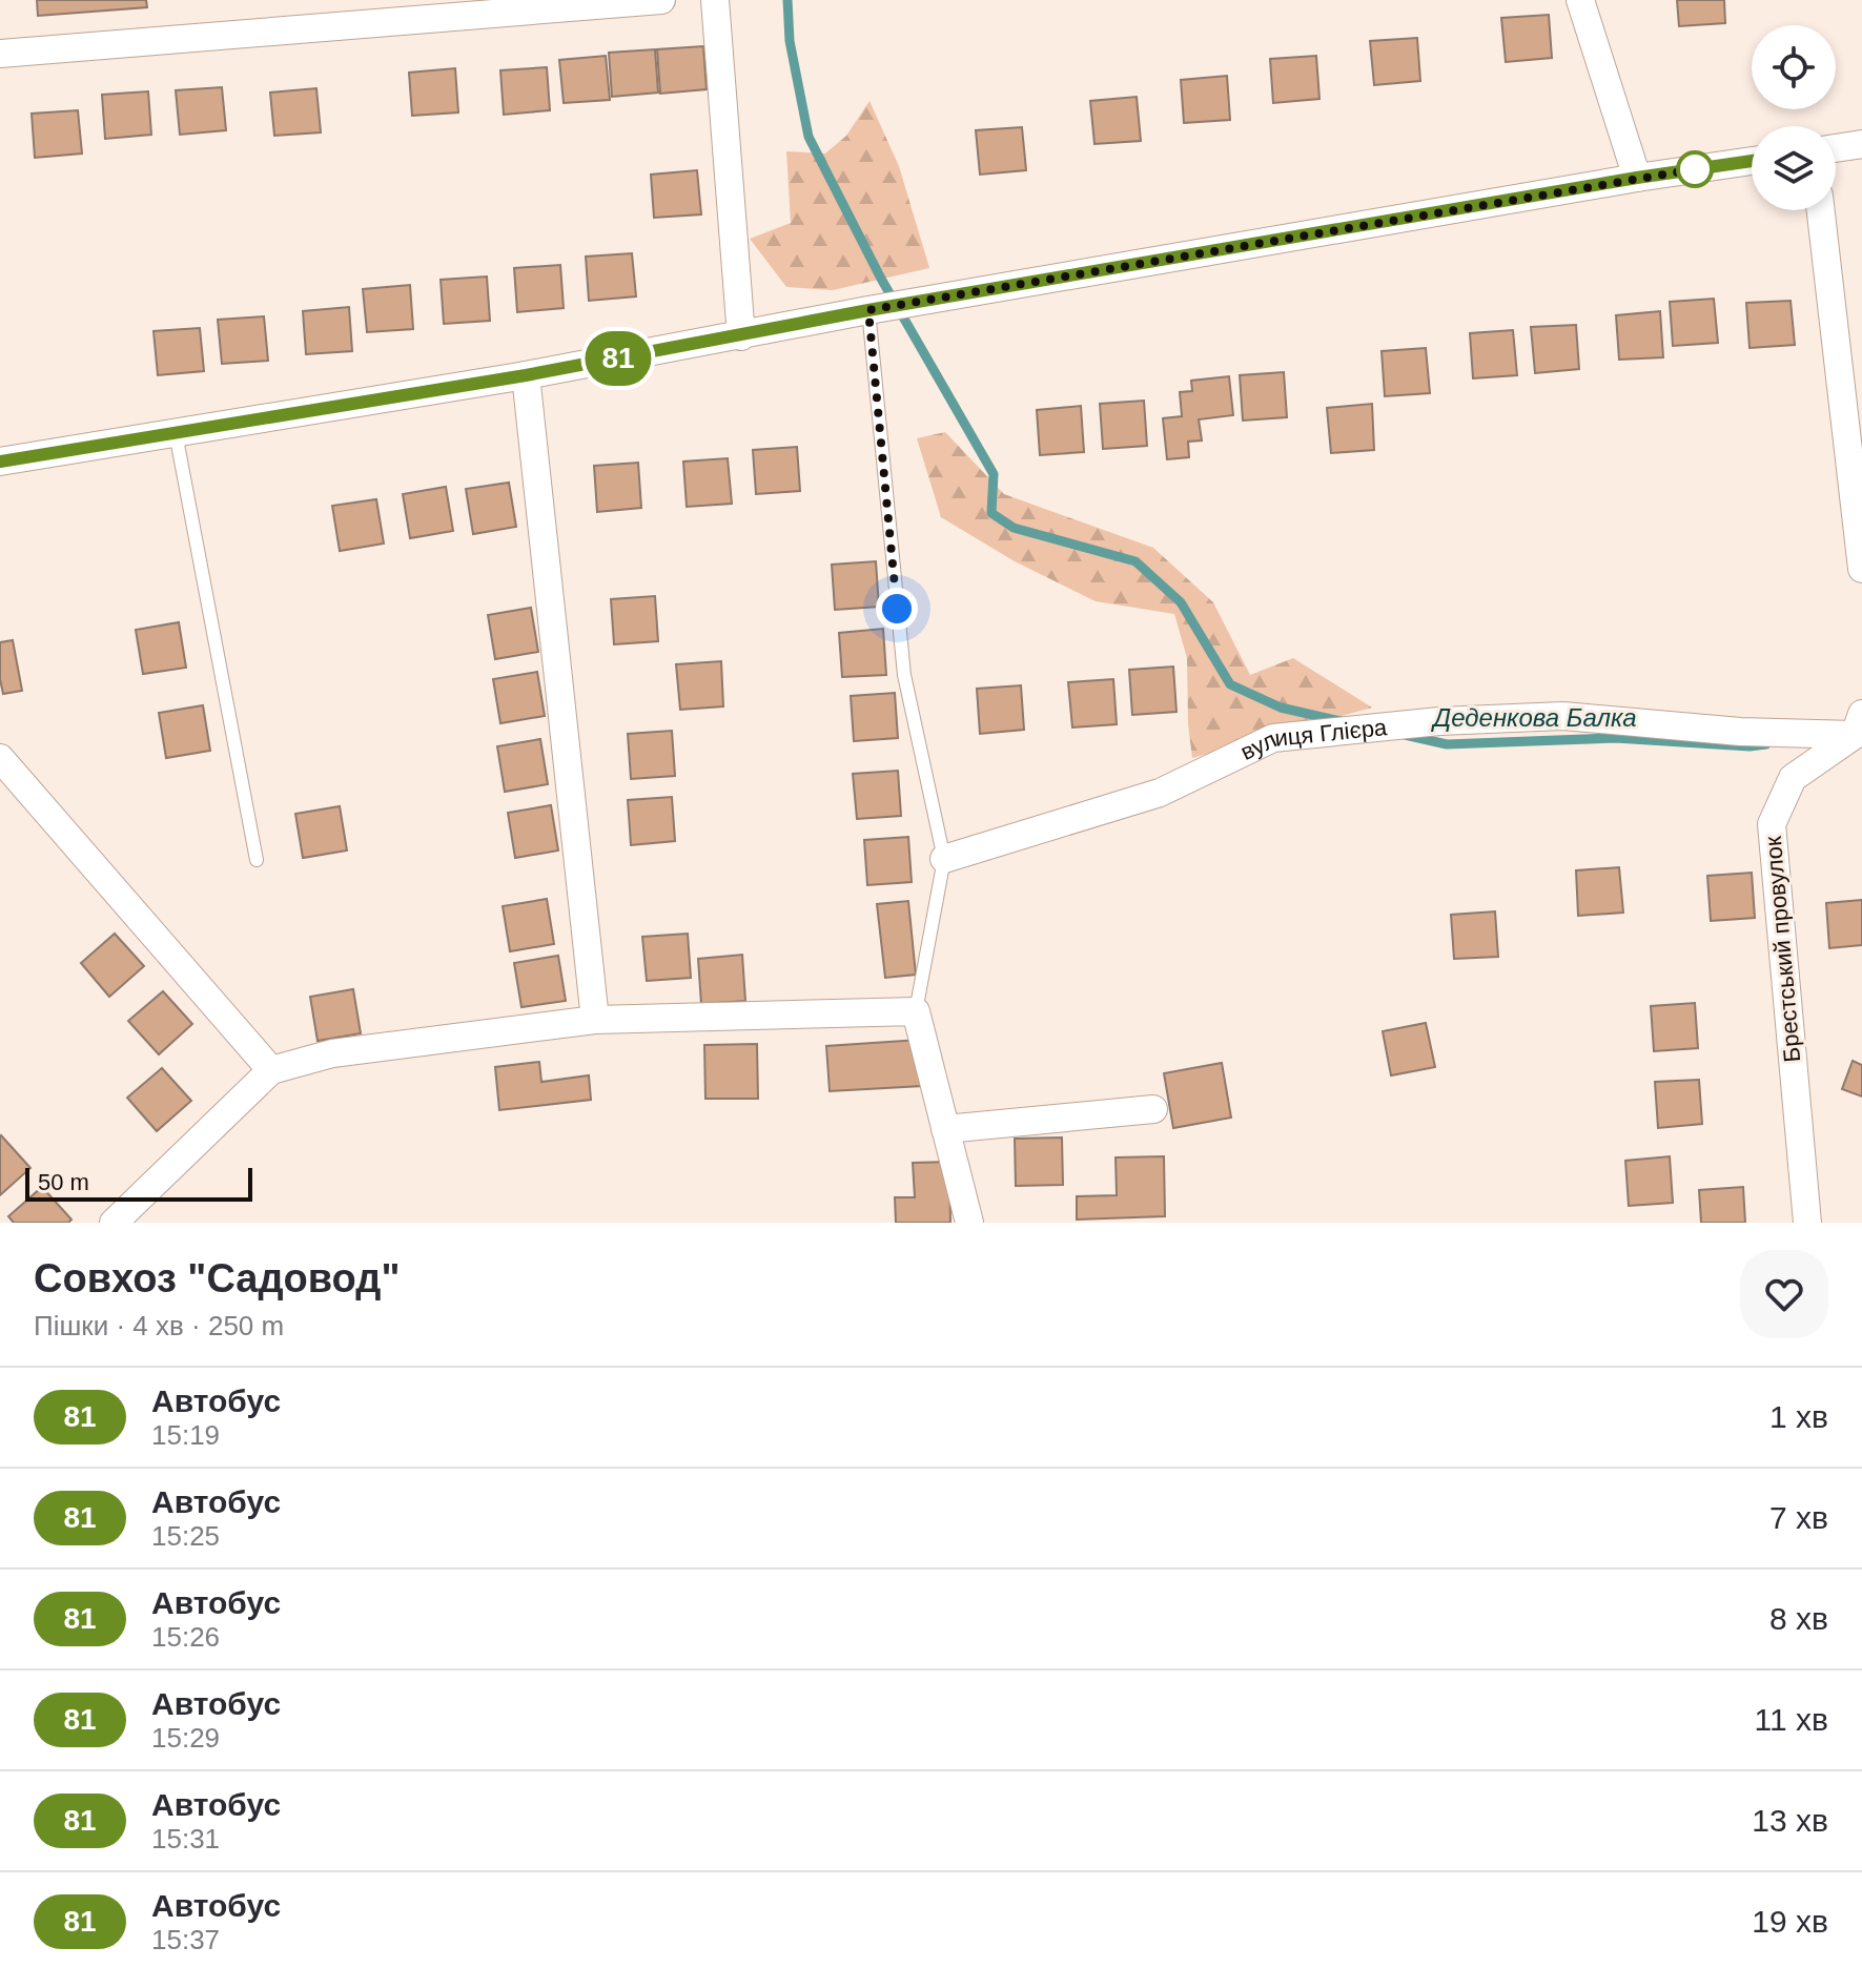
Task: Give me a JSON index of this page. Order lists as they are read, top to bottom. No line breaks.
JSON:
{"streets":{"street":["вулиця Глієра","Брестський провулок"]},"crossings":[["вулиця Глієра","Брестський провулок"]],"water":["Деденкова Балка"],"lines":["bus line 81"],"scale_bar":"50 m","page":{"on_map":"81","scale":"50 m","heading":["Совхоз \"Садовод\"","Пішки · 4 хв · 250 m"],"list":[{"mark":"81","name":"Автобус","note":"15:19","value":"1 хв"},{"mark":"81","name":"Автобус","note":"15:25","value":"7 хв"},{"mark":"81","name":"Автобус","note":"15:26","value":"8 хв"},{"mark":"81","name":"Автобус","note":"15:29","value":"11 хв"},{"mark":"81","name":"Автобус","note":"15:31","value":"13 хв"},{"mark":"81","name":"Автобус","note":"15:37","value":"19 хв"}]}}
